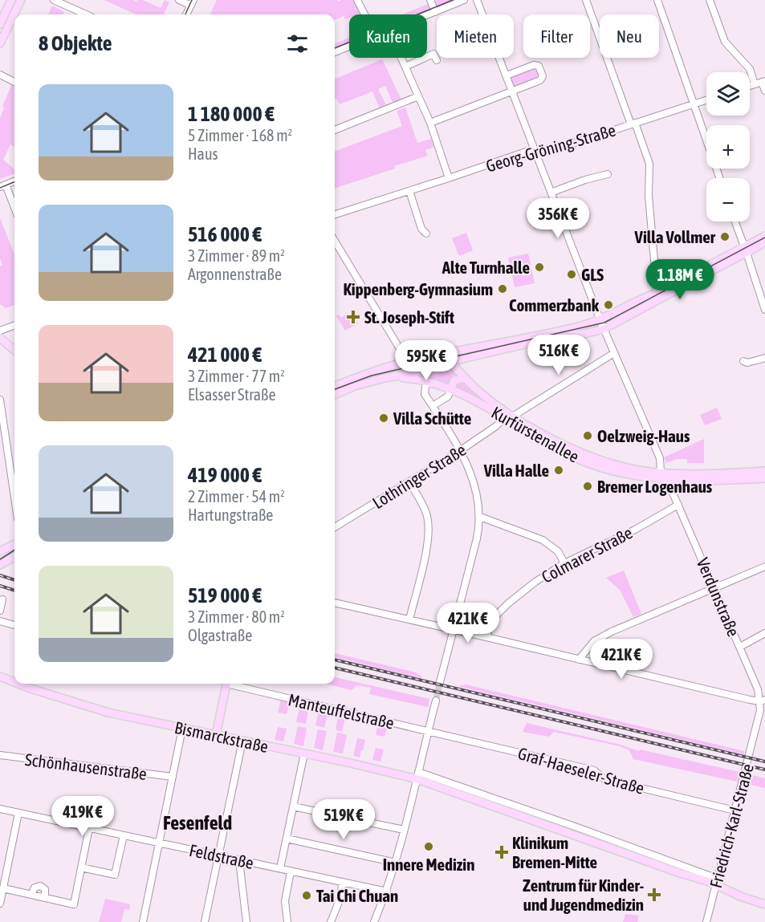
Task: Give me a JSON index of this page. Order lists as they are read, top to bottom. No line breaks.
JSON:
{"streets":{"main road":["Kurfürstenallee","Bismarckstraße"],"street":["Georg-Gröning-Straße","Lothringer Straße","Colmarer Straße","Verdunstraße","Manteuffelstraße","Schönhausenstraße","Graf-Haeseler-Straße","Friedrich-Karl-Straße","Feldstraße"]},"crossings":[["Kurfürstenallee","Lothringer Straße"],["Kurfürstenallee","Verdunstraße"],["Colmarer Straße","Verdunstraße"],["Verdunstraße","Friedrich-Karl-Straße"],["Manteuffelstraße","Graf-Haeseler-Straße"],["Bismarckstraße","Friedrich-Karl-Straße"],["Graf-Haeseler-Straße","Friedrich-Karl-Straße"]],"districts":["Fesenfeld"],"places":{"other":["Villa Vollmer","Alte Turnhalle","GLS","Kippenberg-Gymnasium","Commerzbank","Villa Schütte","Oelzweig-Haus","Villa Halle","Bremer Logenhaus","Innere Medizin","Tai Chi Chuan"],"health":["St. Joseph-Stift","Klinikum Bremen-Mitte","Zentrum für Kinder- und Jugendmedizin"]},"page":{"chip":["Kaufen","Mieten","Filter","Neu"],"heading":"8 Objekte","map_buttons":["+","−"],"list":[{"name":"1 180 000 €","note":"5 Zimmer · 168 m² · Haus"},{"name":"516 000 €","note":"3 Zimmer · 89 m² · Argonnenstraße"},{"name":"421 000 €","note":"3 Zimmer · 77 m² · Elsasser Straße"},{"name":"419 000 €","note":"2 Zimmer · 54 m² · Hartungstraße"},{"name":"519 000 €","note":"3 Zimmer · 80 m² · Olgastraße"}],"price":["356K €","1.18M €","516K €","595K €","421K €","421K €","419K €","519K €"]}}
